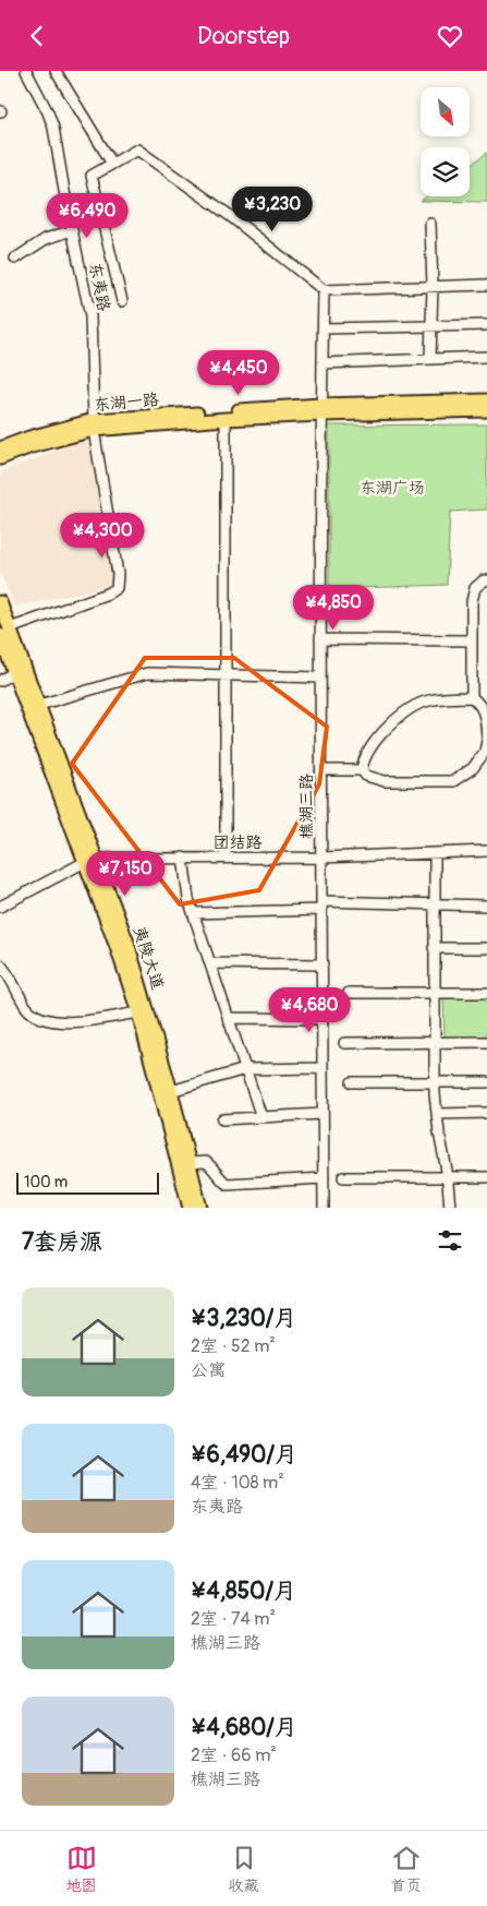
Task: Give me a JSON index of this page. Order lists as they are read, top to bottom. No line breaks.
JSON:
{"streets":{"main road":["东湖一路","夷陵大道"],"street":["东夷路","樵湖三路","团结路"]},"crossings":[["东夷路","东湖一路"],["东夷路","夷陵大道"],["东湖一路","樵湖三路"],["樵湖三路","团结路"],["团结路","夷陵大道"]],"parks":["东湖广场"],"scale_bar":"100 m","north":"bottom right","page":{"header":"Doorstep","price":["¥3,230","¥6,490","¥4,450","¥4,300","¥4,850","¥7,150","¥4,680"],"scale":"100 m","heading":"7套房源","list":[{"name":"¥3,230/月","note":"2室 · 52 m² · 公寓"},{"name":"¥6,490/月","note":"4室 · 108 m² · 东夷路"},{"name":"¥4,850/月","note":"2室 · 74 m² · 樵湖三路"},{"name":"¥4,680/月","note":"2室 · 66 m² · 樵湖三路"}],"tabs":["地图","收藏","首页"]}}
